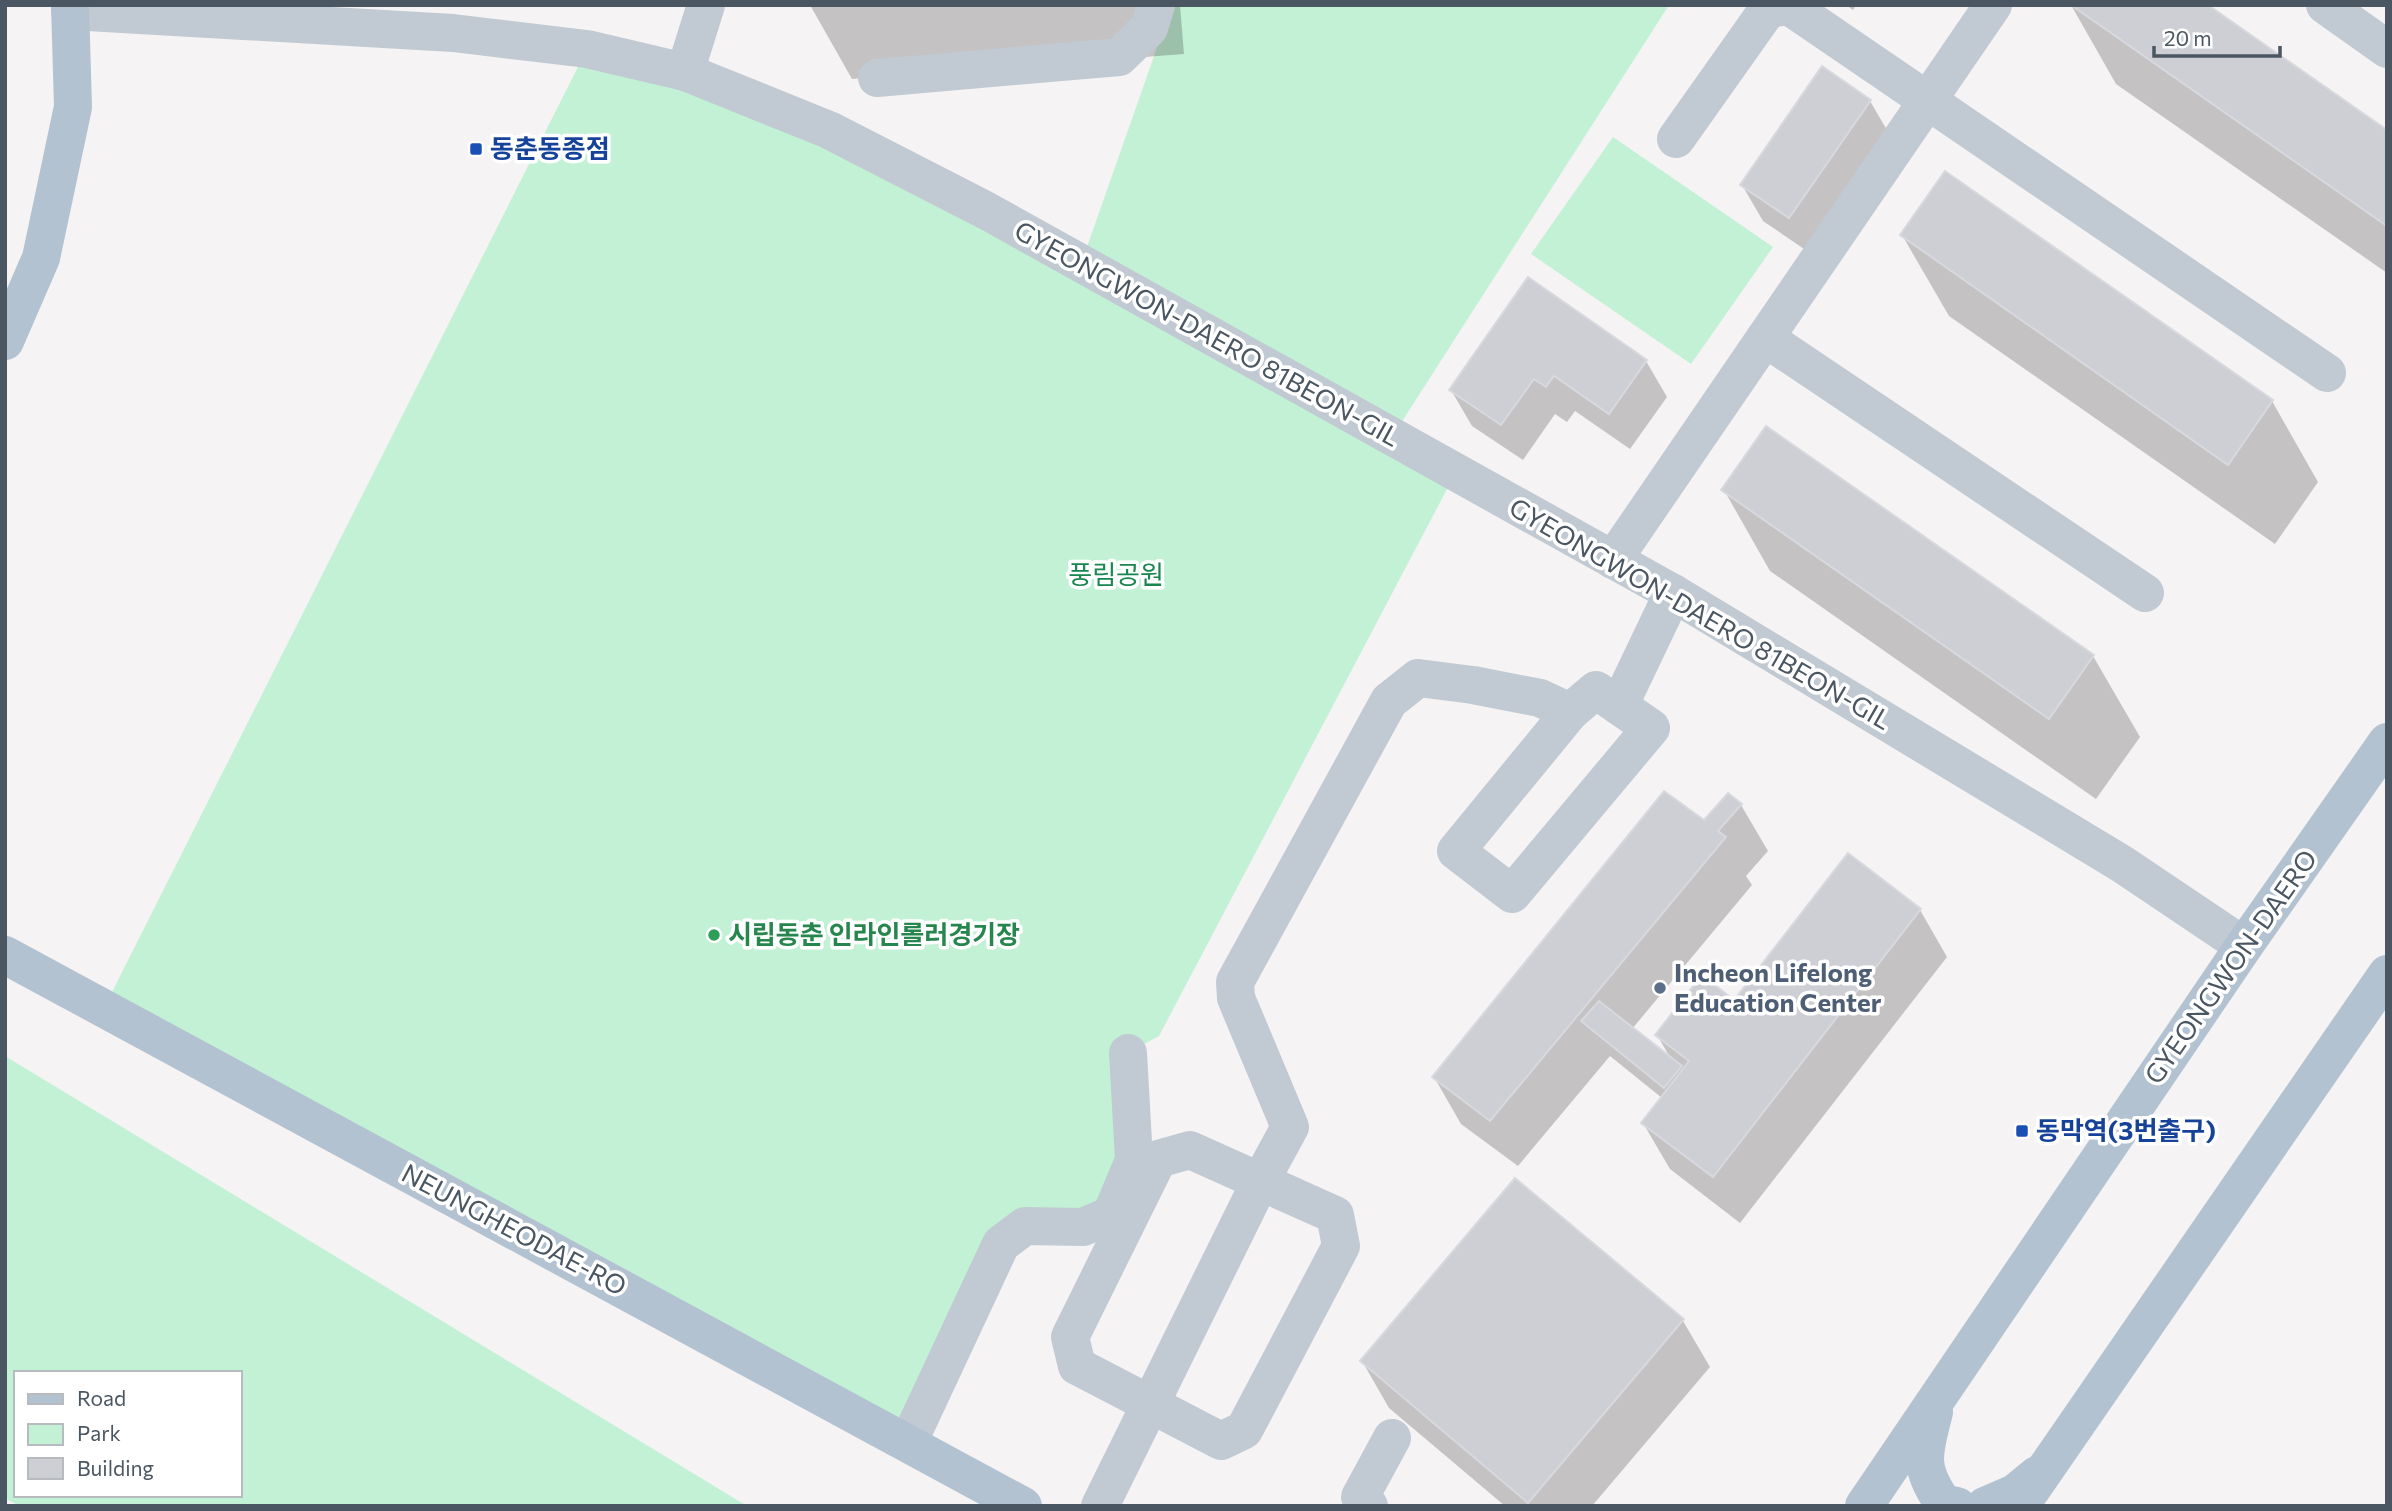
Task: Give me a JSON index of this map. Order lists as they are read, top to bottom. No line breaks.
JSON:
{"streets":{"main road":["GYEONGWON-DAERO","NEUNGHEODAE-RO"],"street":["GYEONGWON-DAERO 81BEON-GIL"]},"crossings":[["GYEONGWON-DAERO 81BEON-GIL","GYEONGWON-DAERO"]],"parks":["풍림공원"],"places":{"transit":["동춘동종점","동막역(3번출구)"],"other":["시립동춘 인라인롤러경기장","Incheon Lifelong Education Center"]},"legend":["Road","Park","Building"],"scale_bar":"20 m"}
